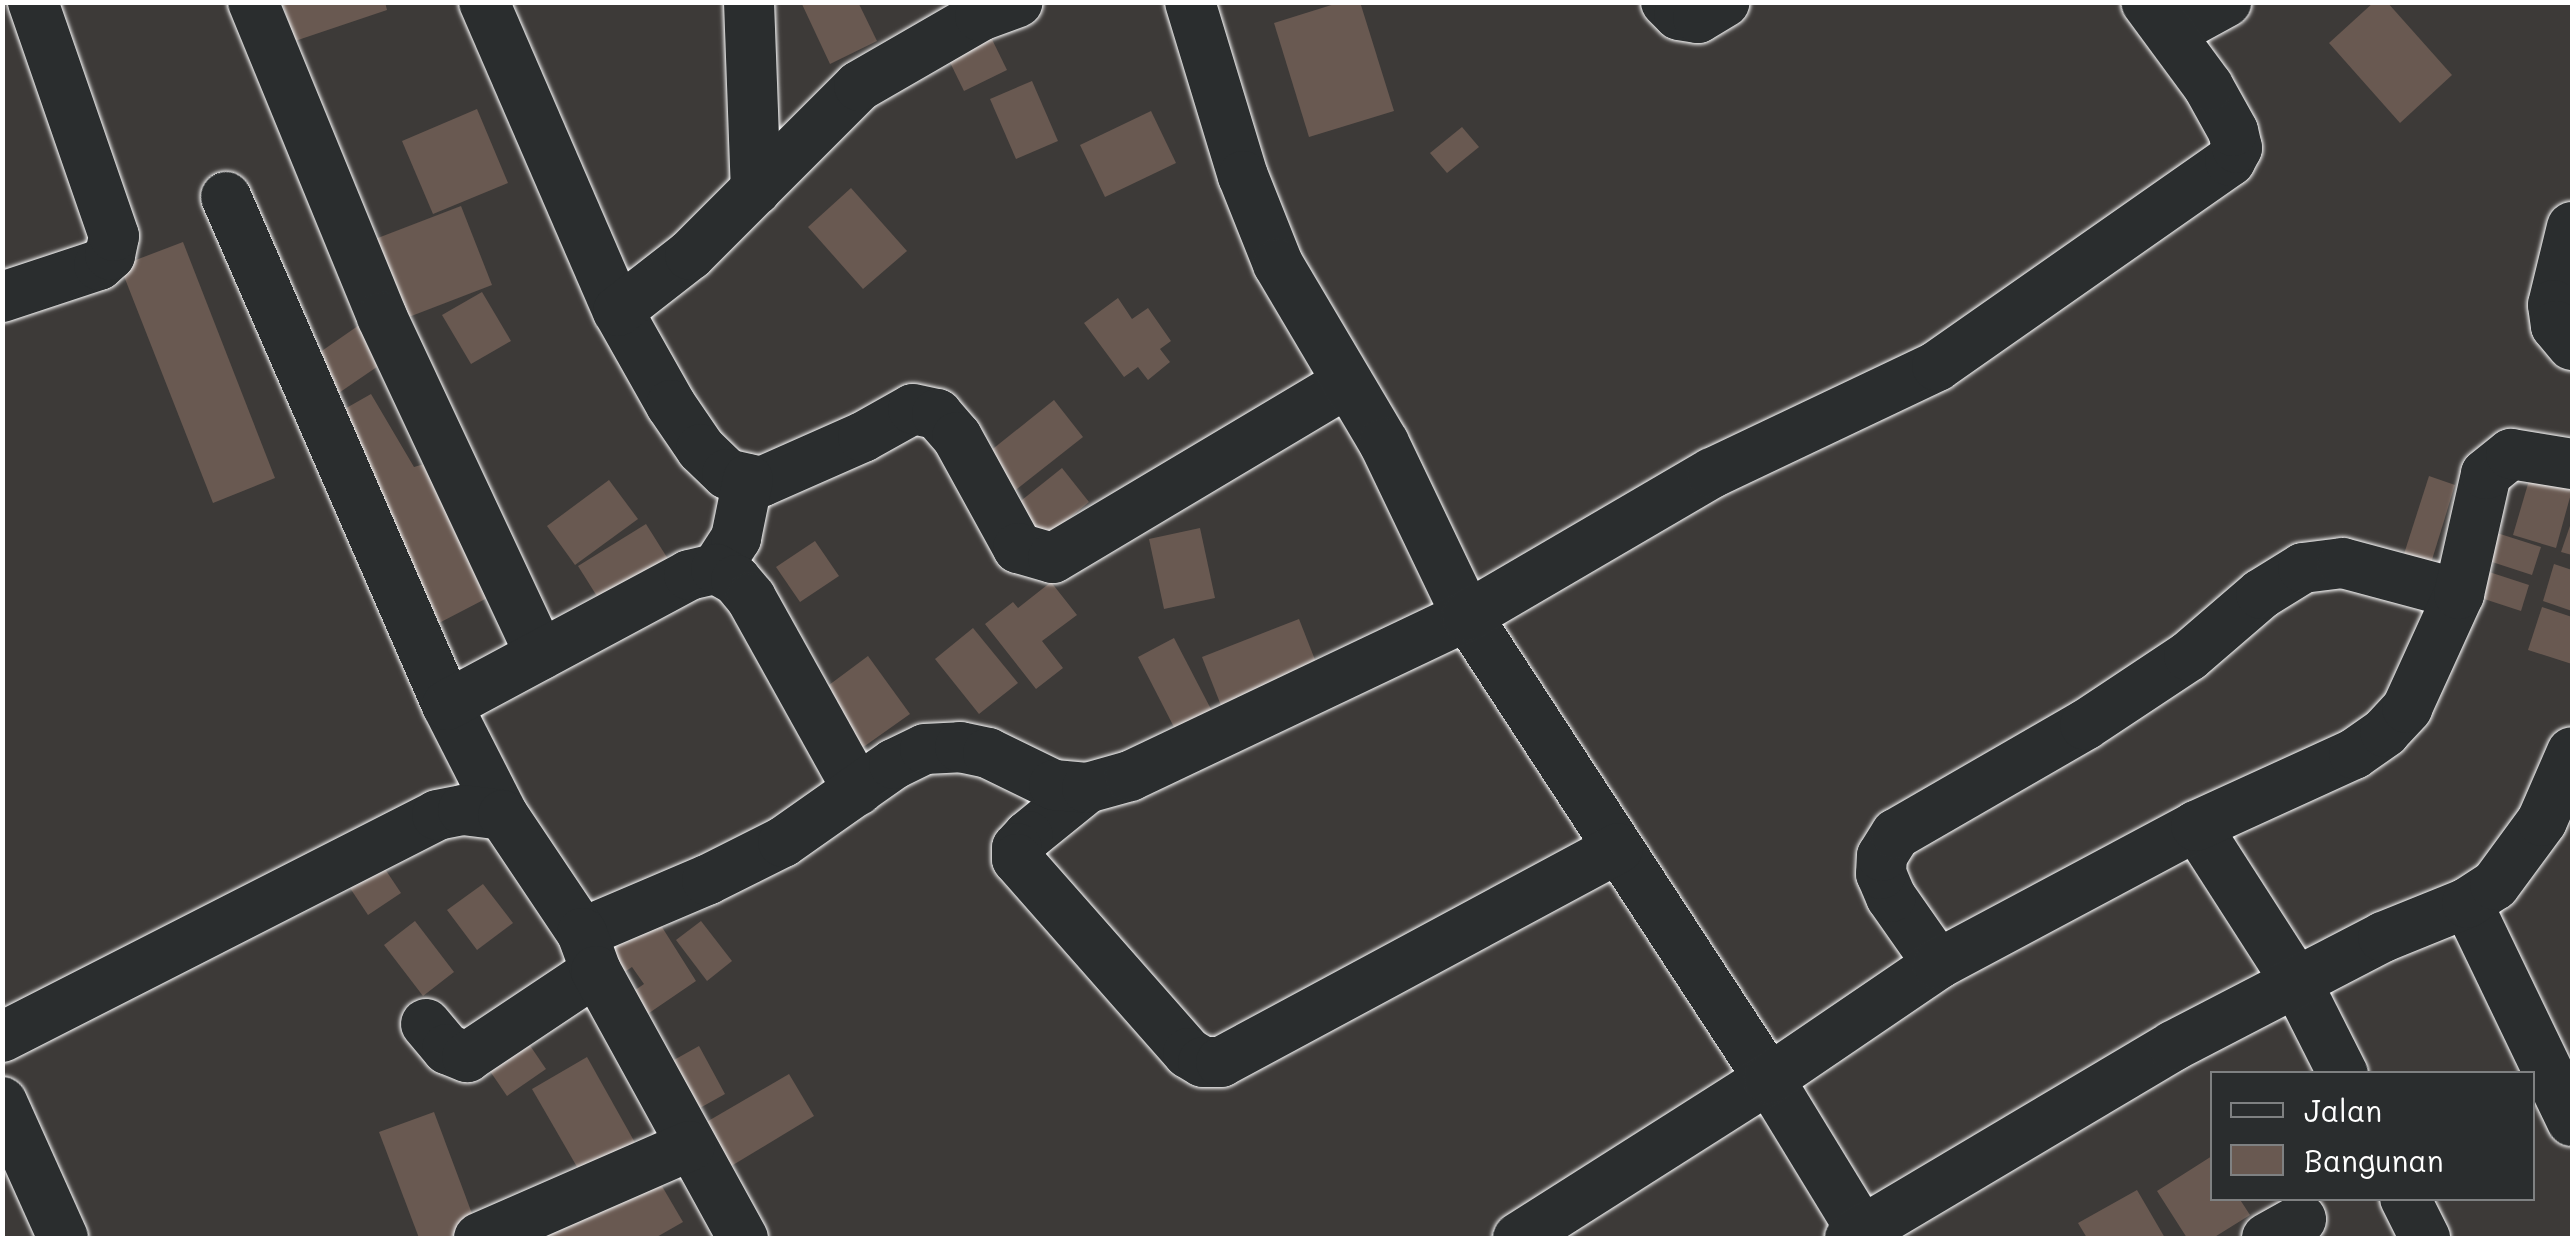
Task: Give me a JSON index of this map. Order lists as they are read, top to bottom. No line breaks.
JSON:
{"legend":["Jalan","Bangunan"]}
